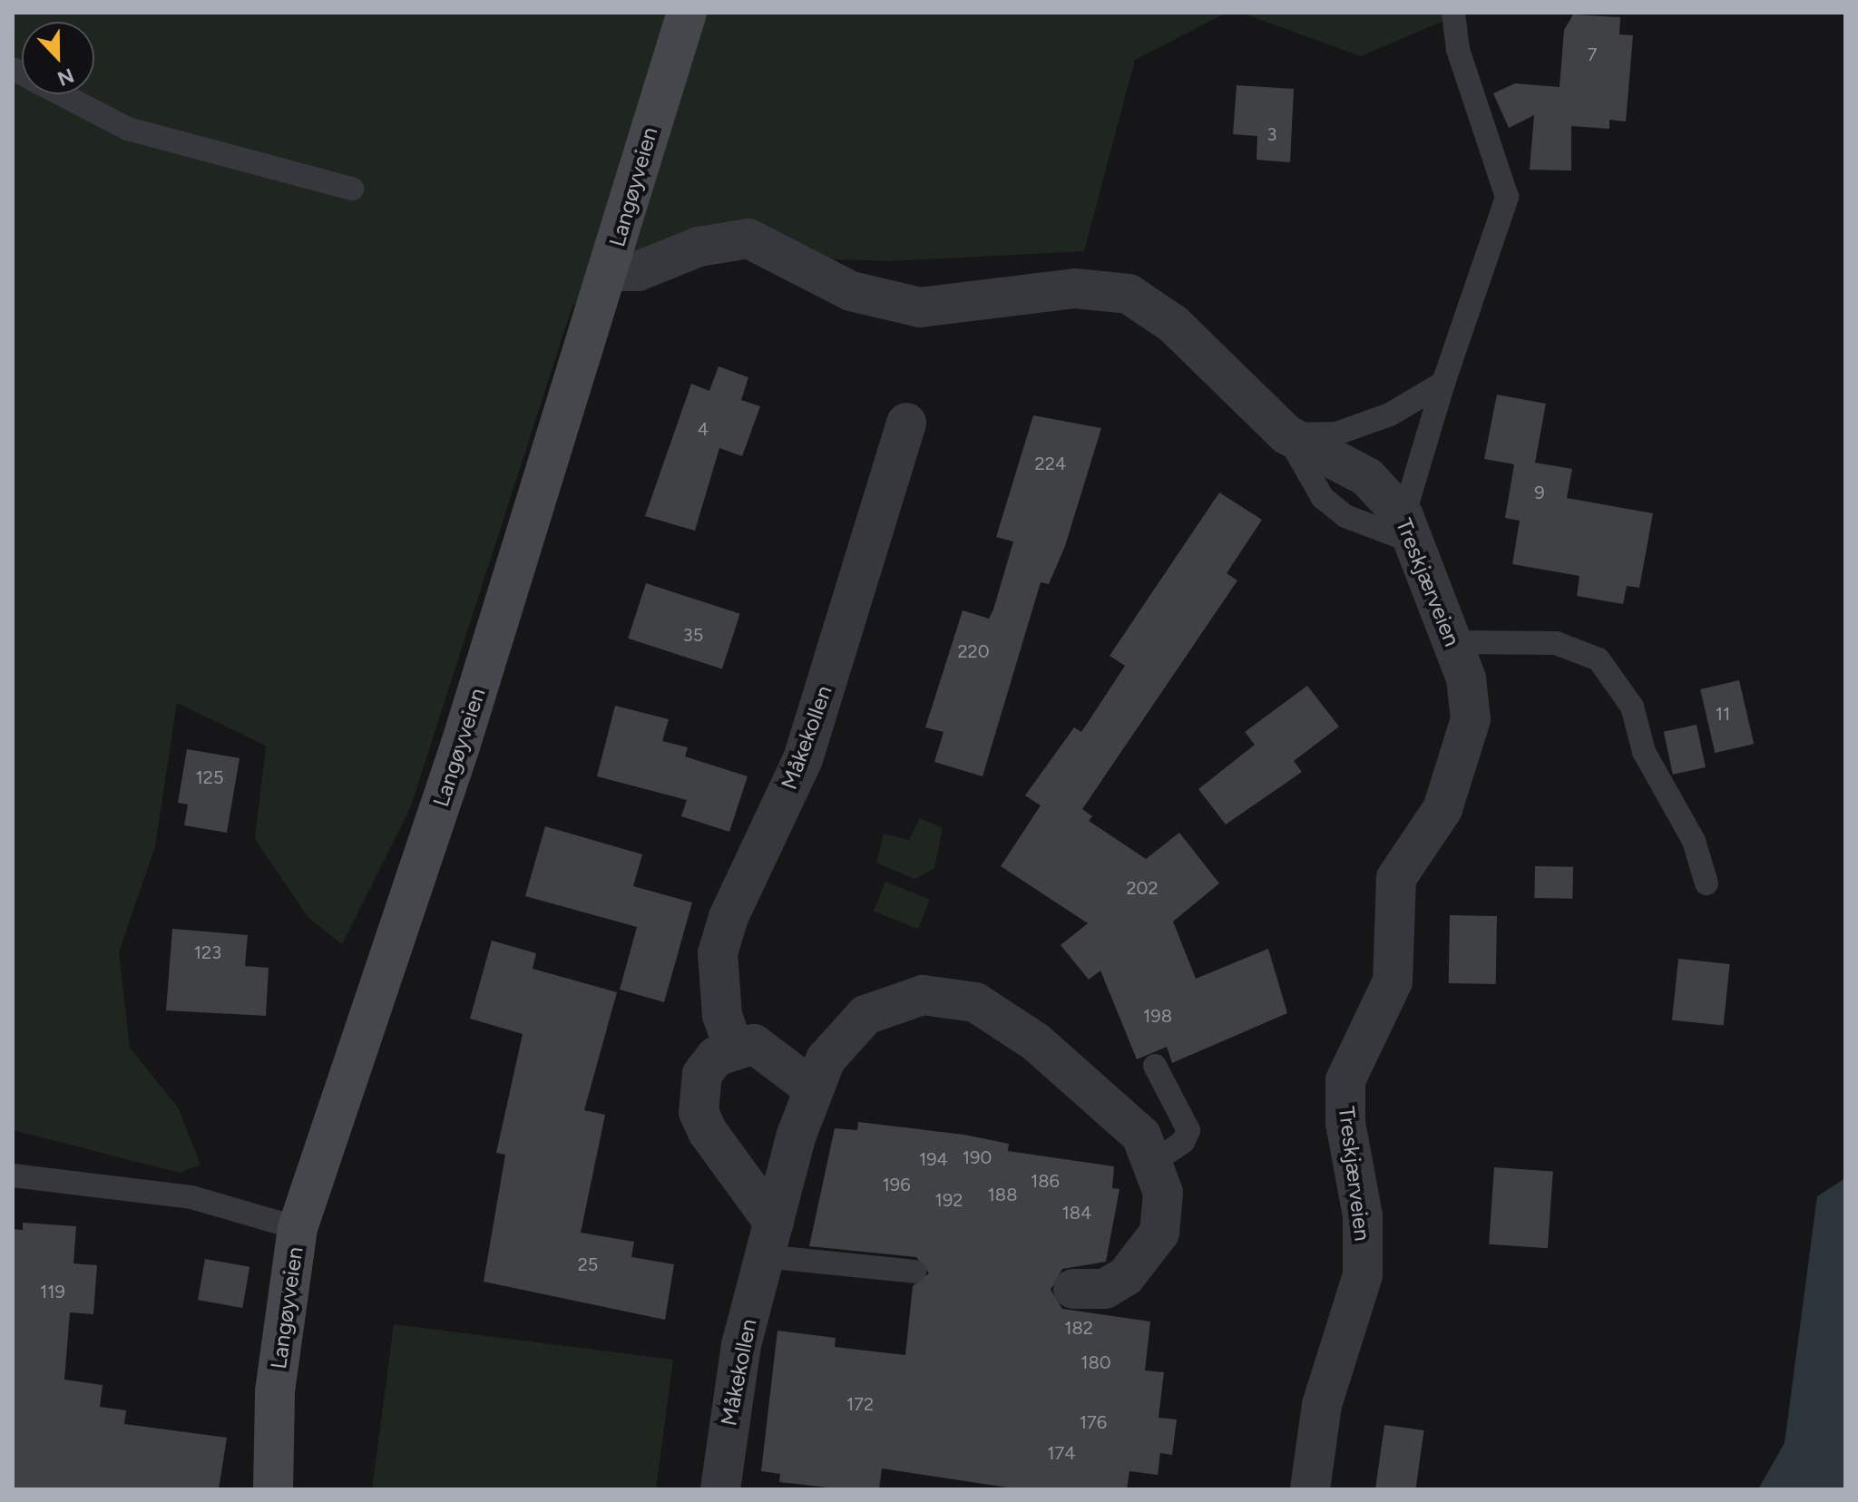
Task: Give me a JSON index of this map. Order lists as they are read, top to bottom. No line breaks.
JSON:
{"streets":{"main road":["Langøyveien"],"street":["Treskjærveien","Måkekollen"]},"crossings":[["Langøyveien","Treskjærveien"]],"house_numbers":["7","3","4","224","9","35","220","11","125","202","123","198","190","194","186","196","188","192","184","25","119","182","180","172","176","174"],"north":"bottom"}
